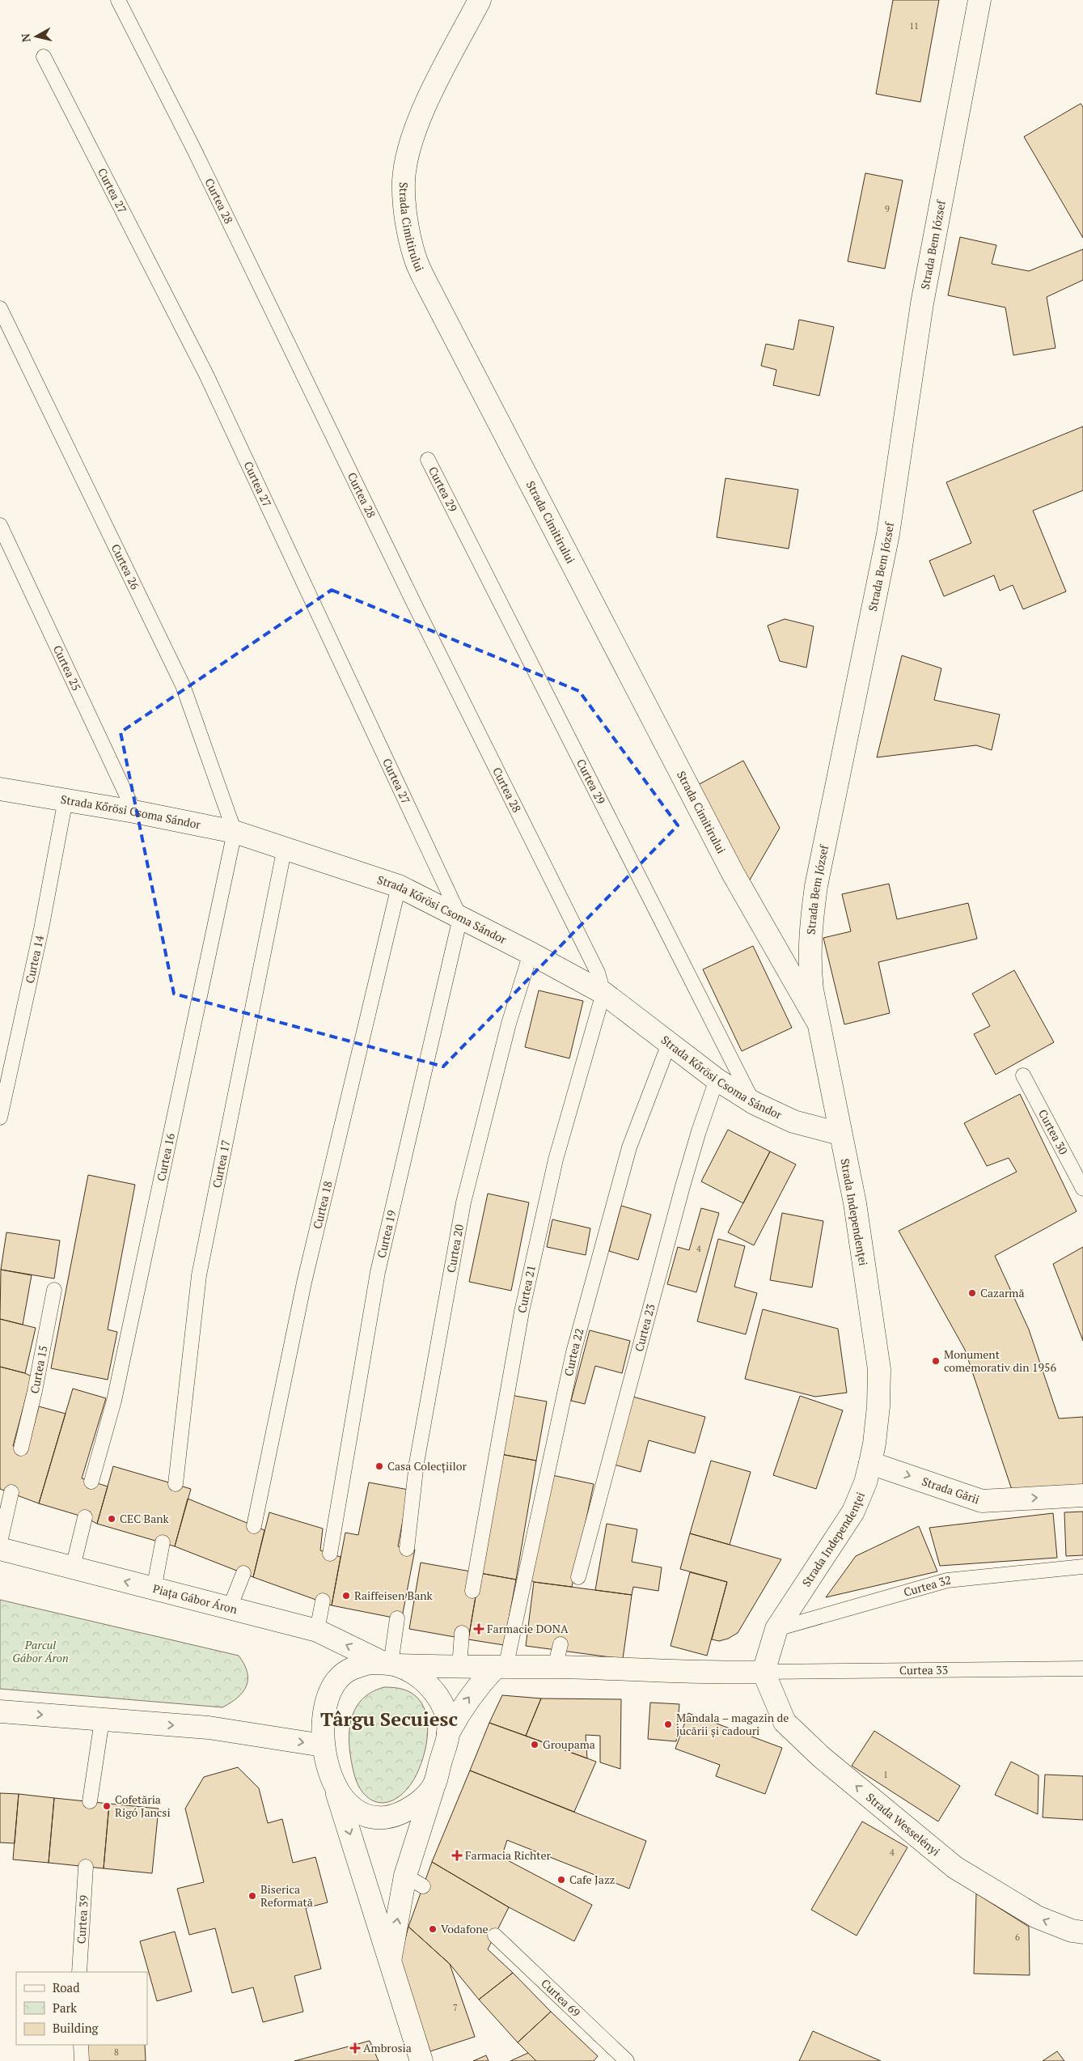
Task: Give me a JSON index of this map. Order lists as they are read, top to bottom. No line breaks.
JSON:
{"streets":{"main road":["Strada Cimitirului","Strada Bem József","Strada Kőrösi Csoma Sándor","Strada Independenței","Strada Gării","Piața Gábor Áron","Strada Wesselényi"],"lane":["Curtea 27","Curtea 28","Curtea 29","Curtea 26","Curtea 25","Curtea 14","Curtea 30","Curtea 16","Curtea 17","Curtea 18","Curtea 19","Curtea 20","Curtea 21","Curtea 23","Curtea 22","Curtea 15","Curtea 32","Curtea 33","Curtea 39","Curtea 69"]},"crossings":[["Curtea 27","Strada Kőrösi Csoma Sándor"],["Curtea 27","Curtea 19"],["Curtea 28","Strada Kőrösi Csoma Sándor"],["Curtea 28","Curtea 21"],["Strada Cimitirului","Strada Bem József"],["Strada Bem József","Strada Kőrösi Csoma Sándor"],["Strada Bem József","Strada Independenței"],["Curtea 29","Strada Kőrösi Csoma Sándor"],["Curtea 26","Strada Kőrösi Csoma Sándor"],["Curtea 26","Curtea 16"],["Curtea 25","Strada Kőrösi Csoma Sándor"],["Strada Kőrösi Csoma Sándor","Curtea 14"],["Strada Kőrösi Csoma Sándor","Curtea 16"],["Strada Kőrösi Csoma Sándor","Curtea 17"],["Strada Kőrösi Csoma Sándor","Curtea 18"],["Strada Kőrösi Csoma Sándor","Strada Independenței"],["Strada Kőrösi Csoma Sándor","Curtea 19"],["Strada Kőrösi Csoma Sándor","Curtea 20"],["Strada Kőrösi Csoma Sándor","Curtea 21"],["Strada Kőrösi Csoma Sándor","Curtea 23"],["Strada Kőrösi Csoma Sándor","Curtea 22"],["Strada Independenței","Strada Gării"],["Strada Independenței","Curtea 32"],["Strada Independenței","Curtea 33"],["Strada Independenței","Strada Wesselényi"],["Curtea 33","Strada Wesselényi"]],"one_way":["Strada Gării","Strada Wesselényi"],"districts":["Târgu Secuiesc"],"parks":["Parcul Gábor Áron"],"places":{"other":["Cazarmă","Monument comemorativ din 1956","Casa Colecțiilor","CEC Bank","Raiffeisen Bank","Mandala – magazin de jucării și cadouri","Groupama","Cofetăria Rigó Jancsi","Cafe Jazz","Biserica Reformată","Vodafone"],"health":["Farmacie DONA","Farmacia Richter","Ambrosia"]},"house_numbers":["11","9","4","1","4","6","7","8"],"legend":["Road","Park","Building"],"north":"left"}
